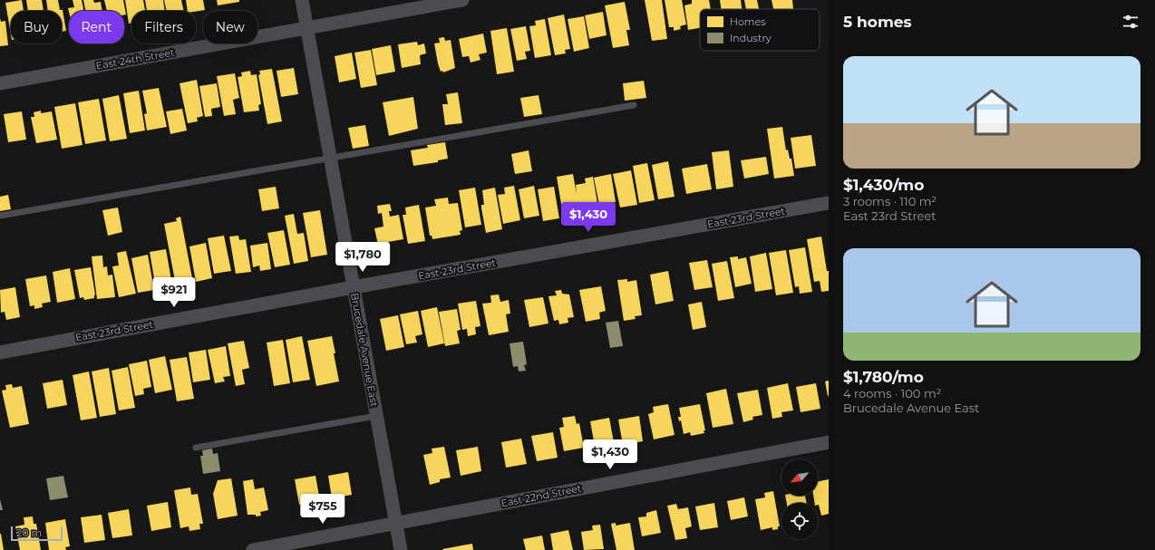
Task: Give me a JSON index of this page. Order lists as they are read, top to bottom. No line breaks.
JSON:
{"streets":{"street":["East 24th Street","East 23rd Street","Brucedale Avenue East","East 22nd Street"]},"crossings":[["East 24th Street","Brucedale Avenue East"],["East 23rd Street","Brucedale Avenue East"],["Brucedale Avenue East","East 22nd Street"]],"legend":["Homes","Industry"],"scale_bar":"20 m","north":"bottom left","page":{"heading":"5 homes","chip":["Buy","Rent","Filters","New"],"list":[{"name":"$1,430/mo","note":"3 rooms · 110 m² · East 23rd Street"},{"name":"$1,780/mo","note":"4 rooms · 100 m² · Brucedale Avenue East"}],"price":["$1,430","$1,780","$921","$1,430","$755"],"scale":"20 m"}}
